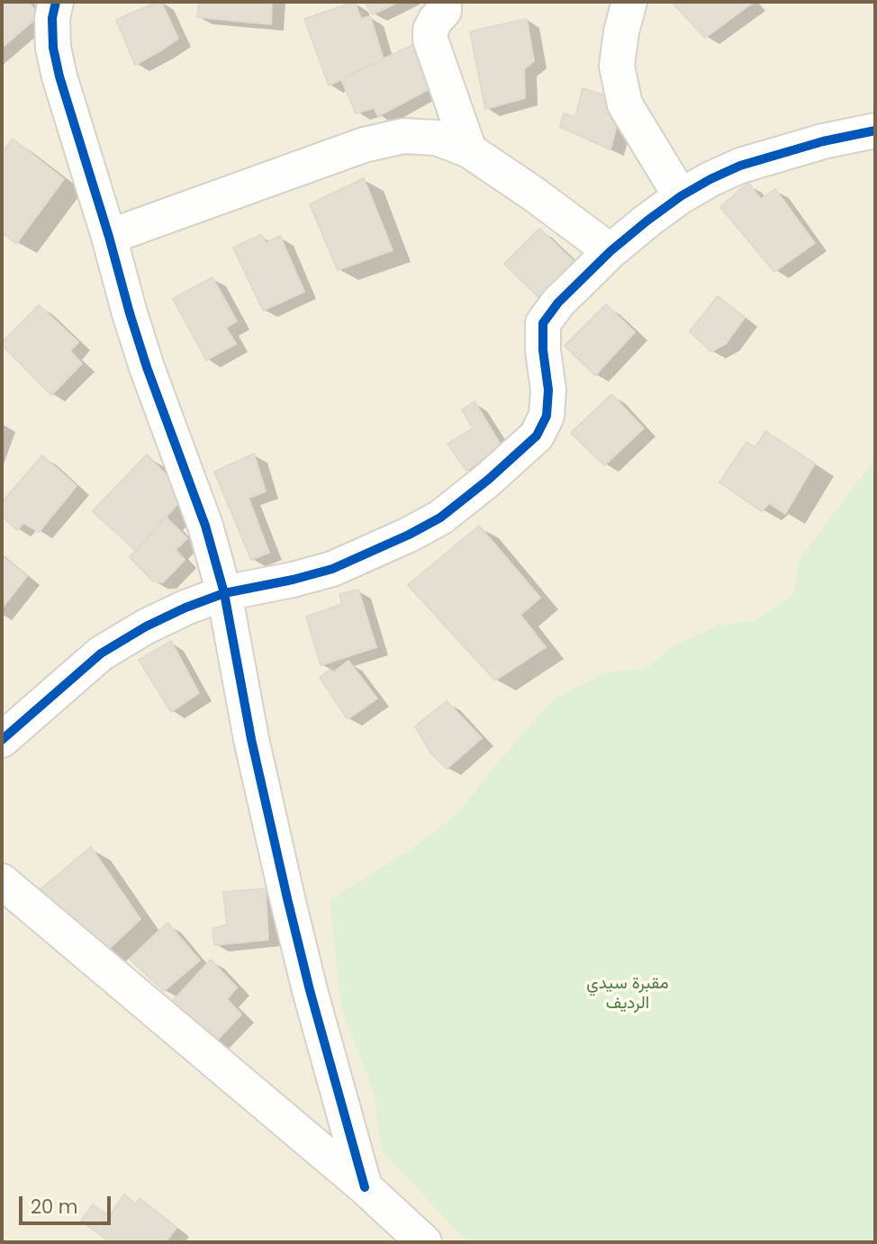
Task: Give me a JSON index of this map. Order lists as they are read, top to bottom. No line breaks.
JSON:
{"parks":["مقبرة سيدي الرديف"],"scale_bar":"20 m"}
